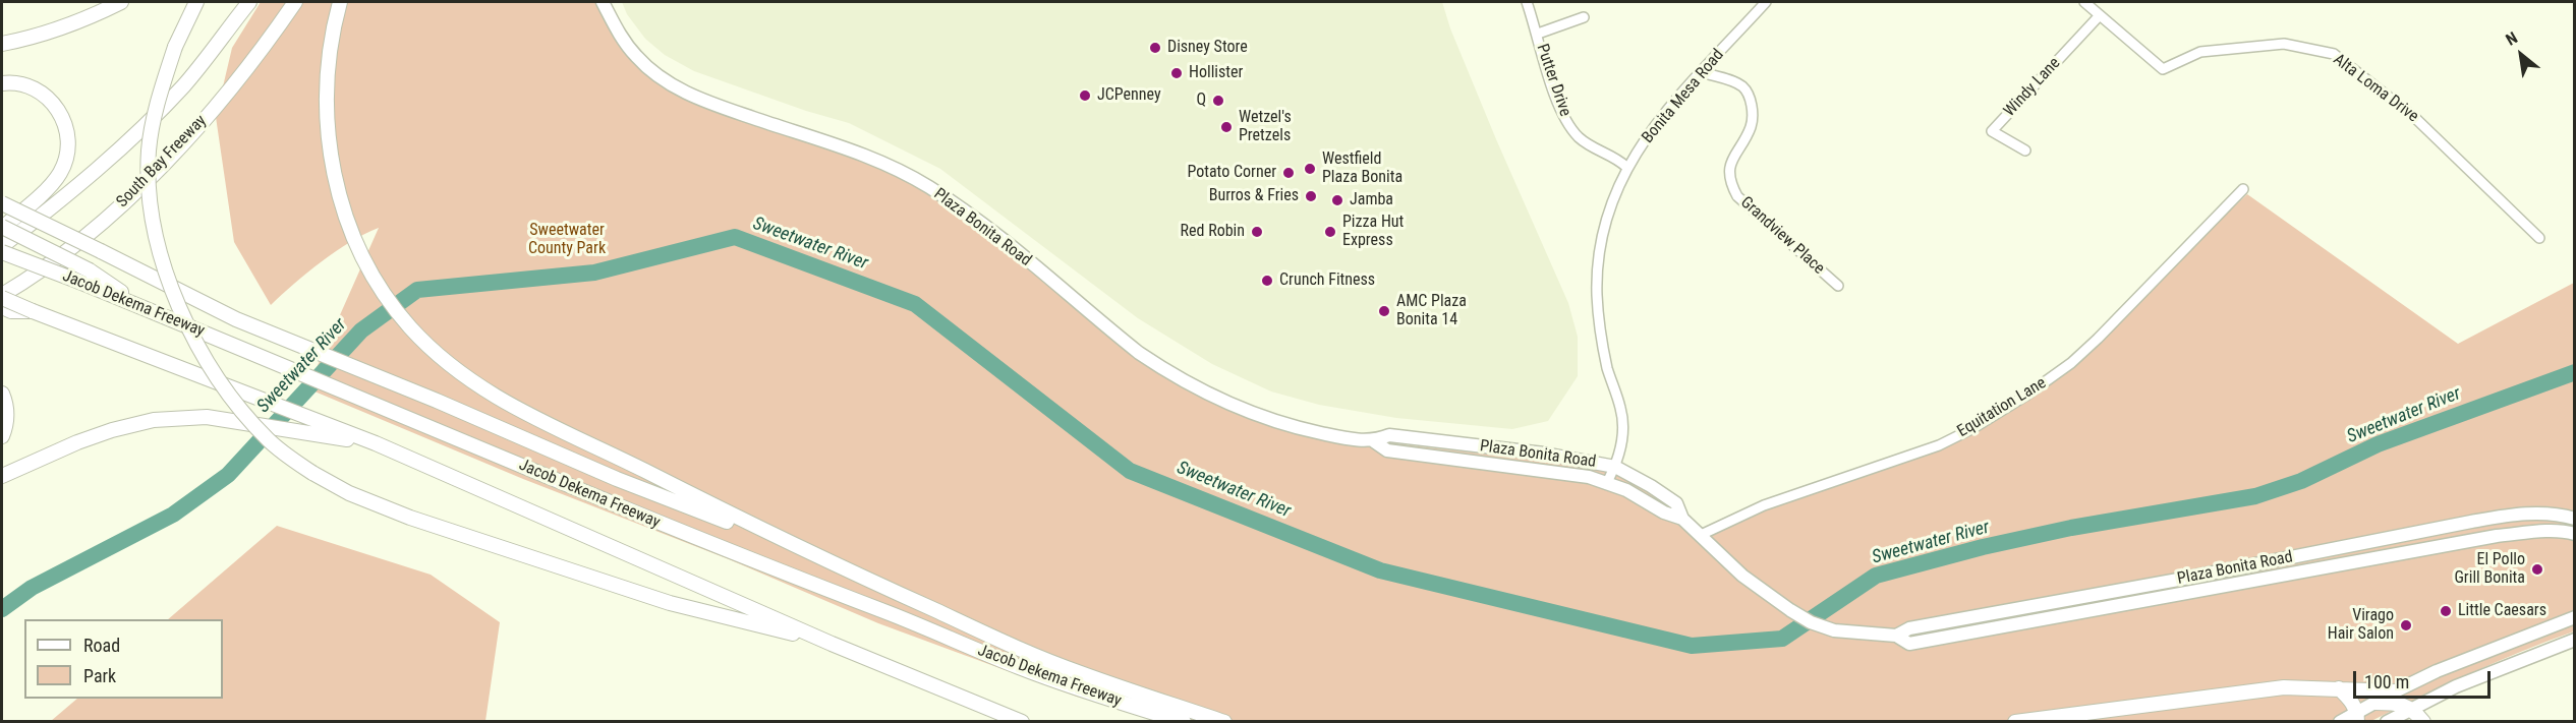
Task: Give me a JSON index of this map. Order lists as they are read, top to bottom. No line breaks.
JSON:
{"streets":{"highway":["South Bay Freeway","Jacob Dekema Freeway"],"main road":["Plaza Bonita Road"],"street":["Putter Drive","Windy Lane","Alta Loma Drive","Bonita Mesa Road","Grandview Place","Equitation Lane"]},"crossings":[["Putter Drive","Bonita Mesa Road"],["Windy Lane","Alta Loma Drive"],["Bonita Mesa Road","Plaza Bonita Road"],["Bonita Mesa Road","Grandview Place"],["Plaza Bonita Road","Equitation Lane"]],"water":["Sweetwater River"],"parks":["Sweetwater County Park"],"places":["Disney Store","Hollister","JCPenney","Q","Wetzel's Pretzels","Westfield Plaza Bonita","Potato Corner","Burros & Fries","Jamba","Red Robin","Pizza Hut Express","Crunch Fitness","AMC Plaza Bonita 14","El Pollo Grill Bonita","Little Caesars","Virago Hair Salon"],"legend":["Road","Park"],"scale_bar":"100 m","north":"top left"}
